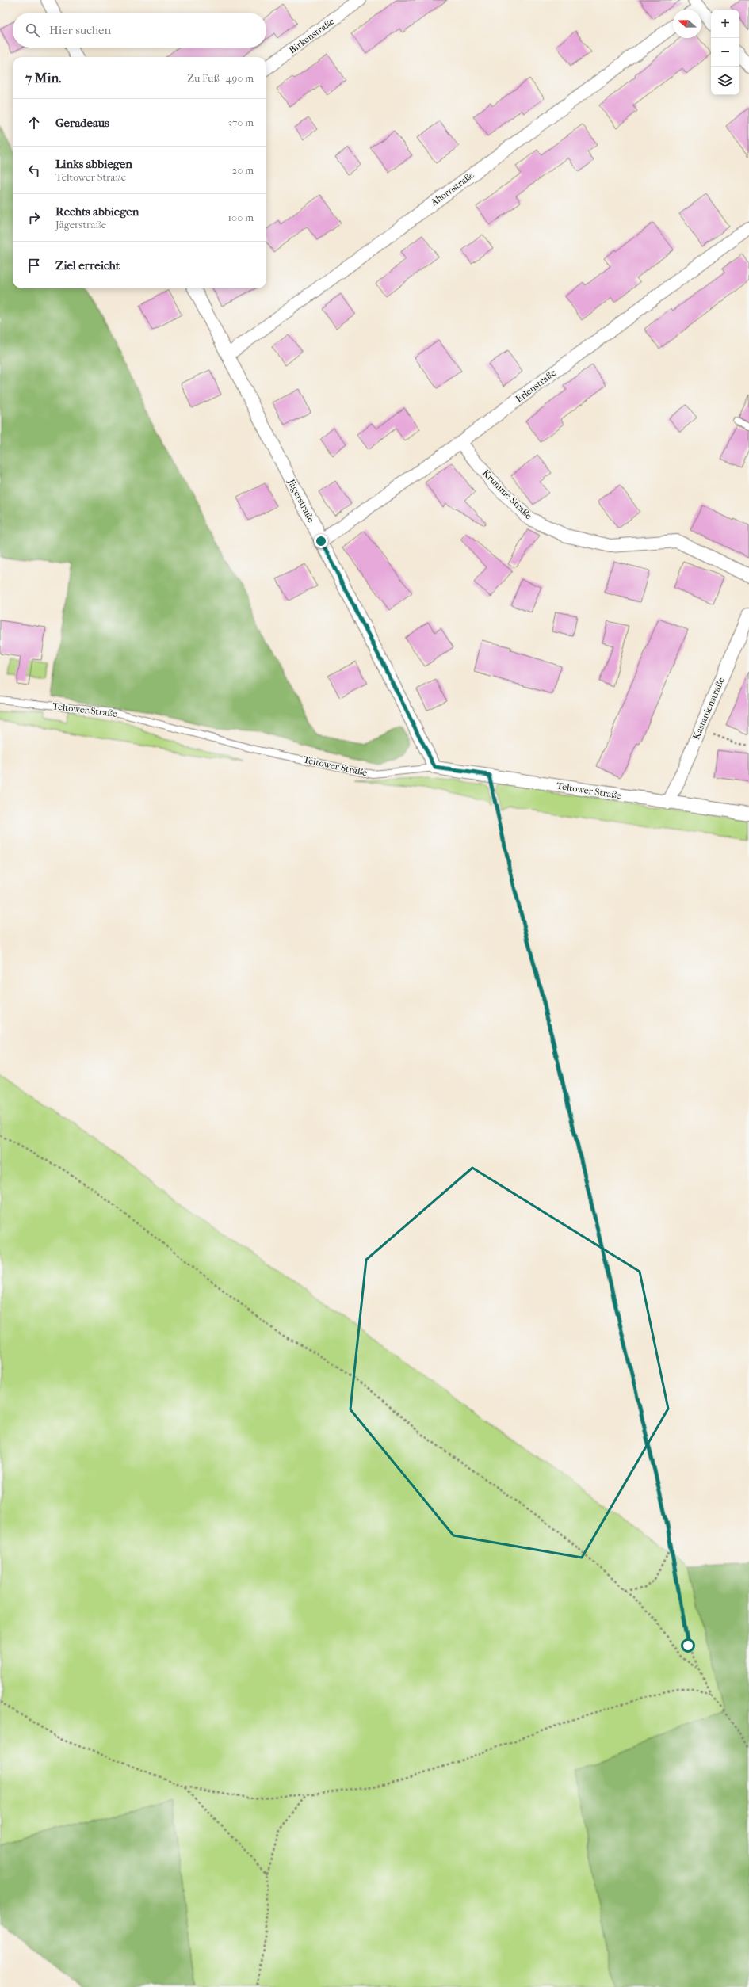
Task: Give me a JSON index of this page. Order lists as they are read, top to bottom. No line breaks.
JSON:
{"streets":{"street":["Birkenstraße","Ahornstraße","Erlenstraße","Krumme Straße","Jägerstraße","Kastanienstraße","Teltower Straße"]},"crossings":[["Ahornstraße","Jägerstraße"],["Erlenstraße","Krumme Straße"],["Erlenstraße","Jägerstraße"],["Jägerstraße","Teltower Straße"],["Kastanienstraße","Teltower Straße"]],"north":"left","page":{"map_buttons":["+","−"],"search":"Hier suchen","heading":["7 Min.","Zu Fuß · 490 m"],"list":[["Geradeaus","370 m"],["Links abbiegen","Teltower Straße","20 m"],["Rechts abbiegen","Jägerstraße","100 m"],"Ziel erreicht"]}}
